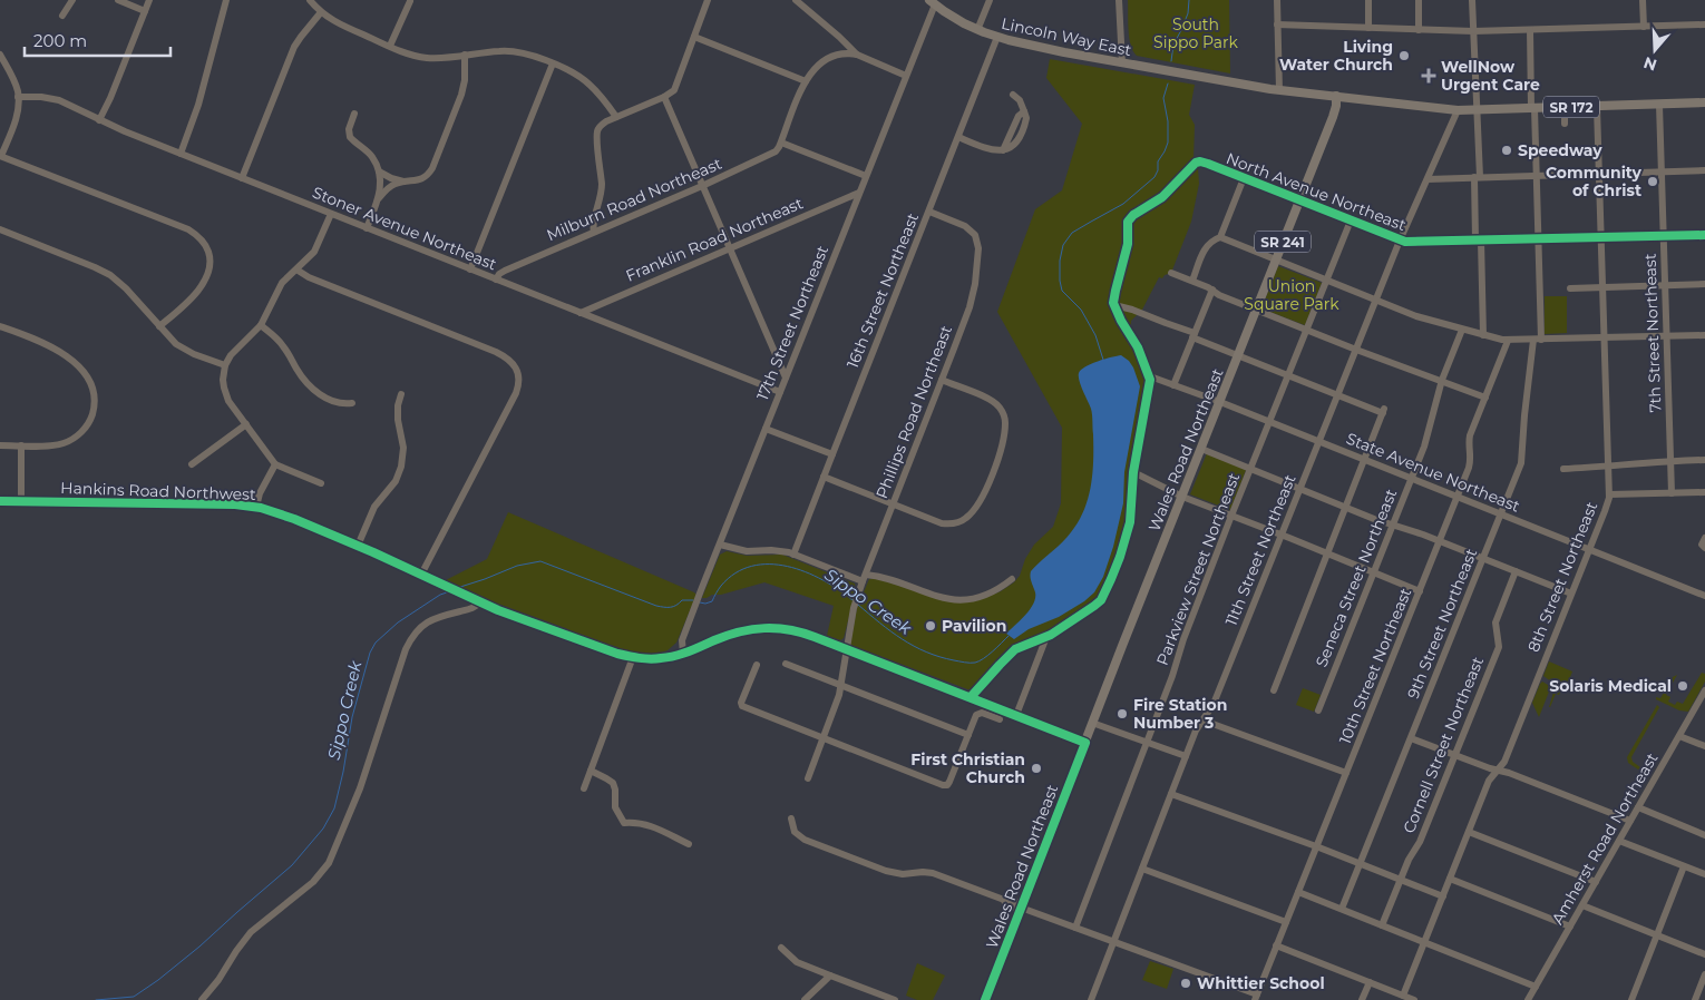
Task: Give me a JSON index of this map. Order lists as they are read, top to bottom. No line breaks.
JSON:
{"streets":{"main road":["Lincoln Way East","SR 172","SR 241","Wales Road Northeast"],"street":["North Avenue Northeast","Milburn Road Northeast","Stoner Avenue Northeast","Franklin Road Northeast","16th Street Northeast","17th Street Northeast","7th Street Northeast","Phillips Road Northeast","State Avenue Northeast","Hankins Road Northwest","11th Street Northeast","Parkview Street Northeast","8th Street Northeast","Seneca Street Northeast","9th Street Northeast","10th Street Northeast","Cornell Street Northeast","Amherst Road Northeast"]},"crossings":[["Lincoln Way East","16th Street Northeast"],["Lincoln Way East","17th Street Northeast"],["Lincoln Way East","7th Street Northeast"],["Lincoln Way East","Wales Road Northeast"],["Lincoln Way East","11th Street Northeast"],["Lincoln Way East","8th Street Northeast"],["Lincoln Way East","9th Street Northeast"],["North Avenue Northeast","7th Street Northeast"],["North Avenue Northeast","Wales Road Northeast"],["North Avenue Northeast","11th Street Northeast"],["North Avenue Northeast","Parkview Street Northeast"],["North Avenue Northeast","8th Street Northeast"],["North Avenue Northeast","9th Street Northeast"],["Milburn Road Northeast","Stoner Avenue Northeast"],["Stoner Avenue Northeast","Franklin Road Northeast"],["Stoner Avenue Northeast","17th Street Northeast"],["Franklin Road Northeast","17th Street Northeast"],["16th Street Northeast","Phillips Road Northeast"],["17th Street Northeast","Hankins Road Northwest"],["Phillips Road Northeast","Hankins Road Northwest"],["Wales Road Northeast","State Avenue Northeast"],["Wales Road Northeast","Hankins Road Northwest"],["State Avenue Northeast","11th Street Northeast"],["State Avenue Northeast","Parkview Street Northeast"],["State Avenue Northeast","8th Street Northeast"],["State Avenue Northeast","Seneca Street Northeast"],["State Avenue Northeast","9th Street Northeast"],["State Avenue Northeast","10th Street Northeast"]],"water":["Sippo Creek"],"parks":["South Sippo Park","Union Square Park"],"places":{"other":["Living Water Church","Speedway","Community of Christ","Pavilion","Solaris Medical","Fire Station Number 3","First Christian Church","Whittier School"],"health":["WellNow Urgent Care"]},"scale_bar":"200 m","north":"bottom"}
